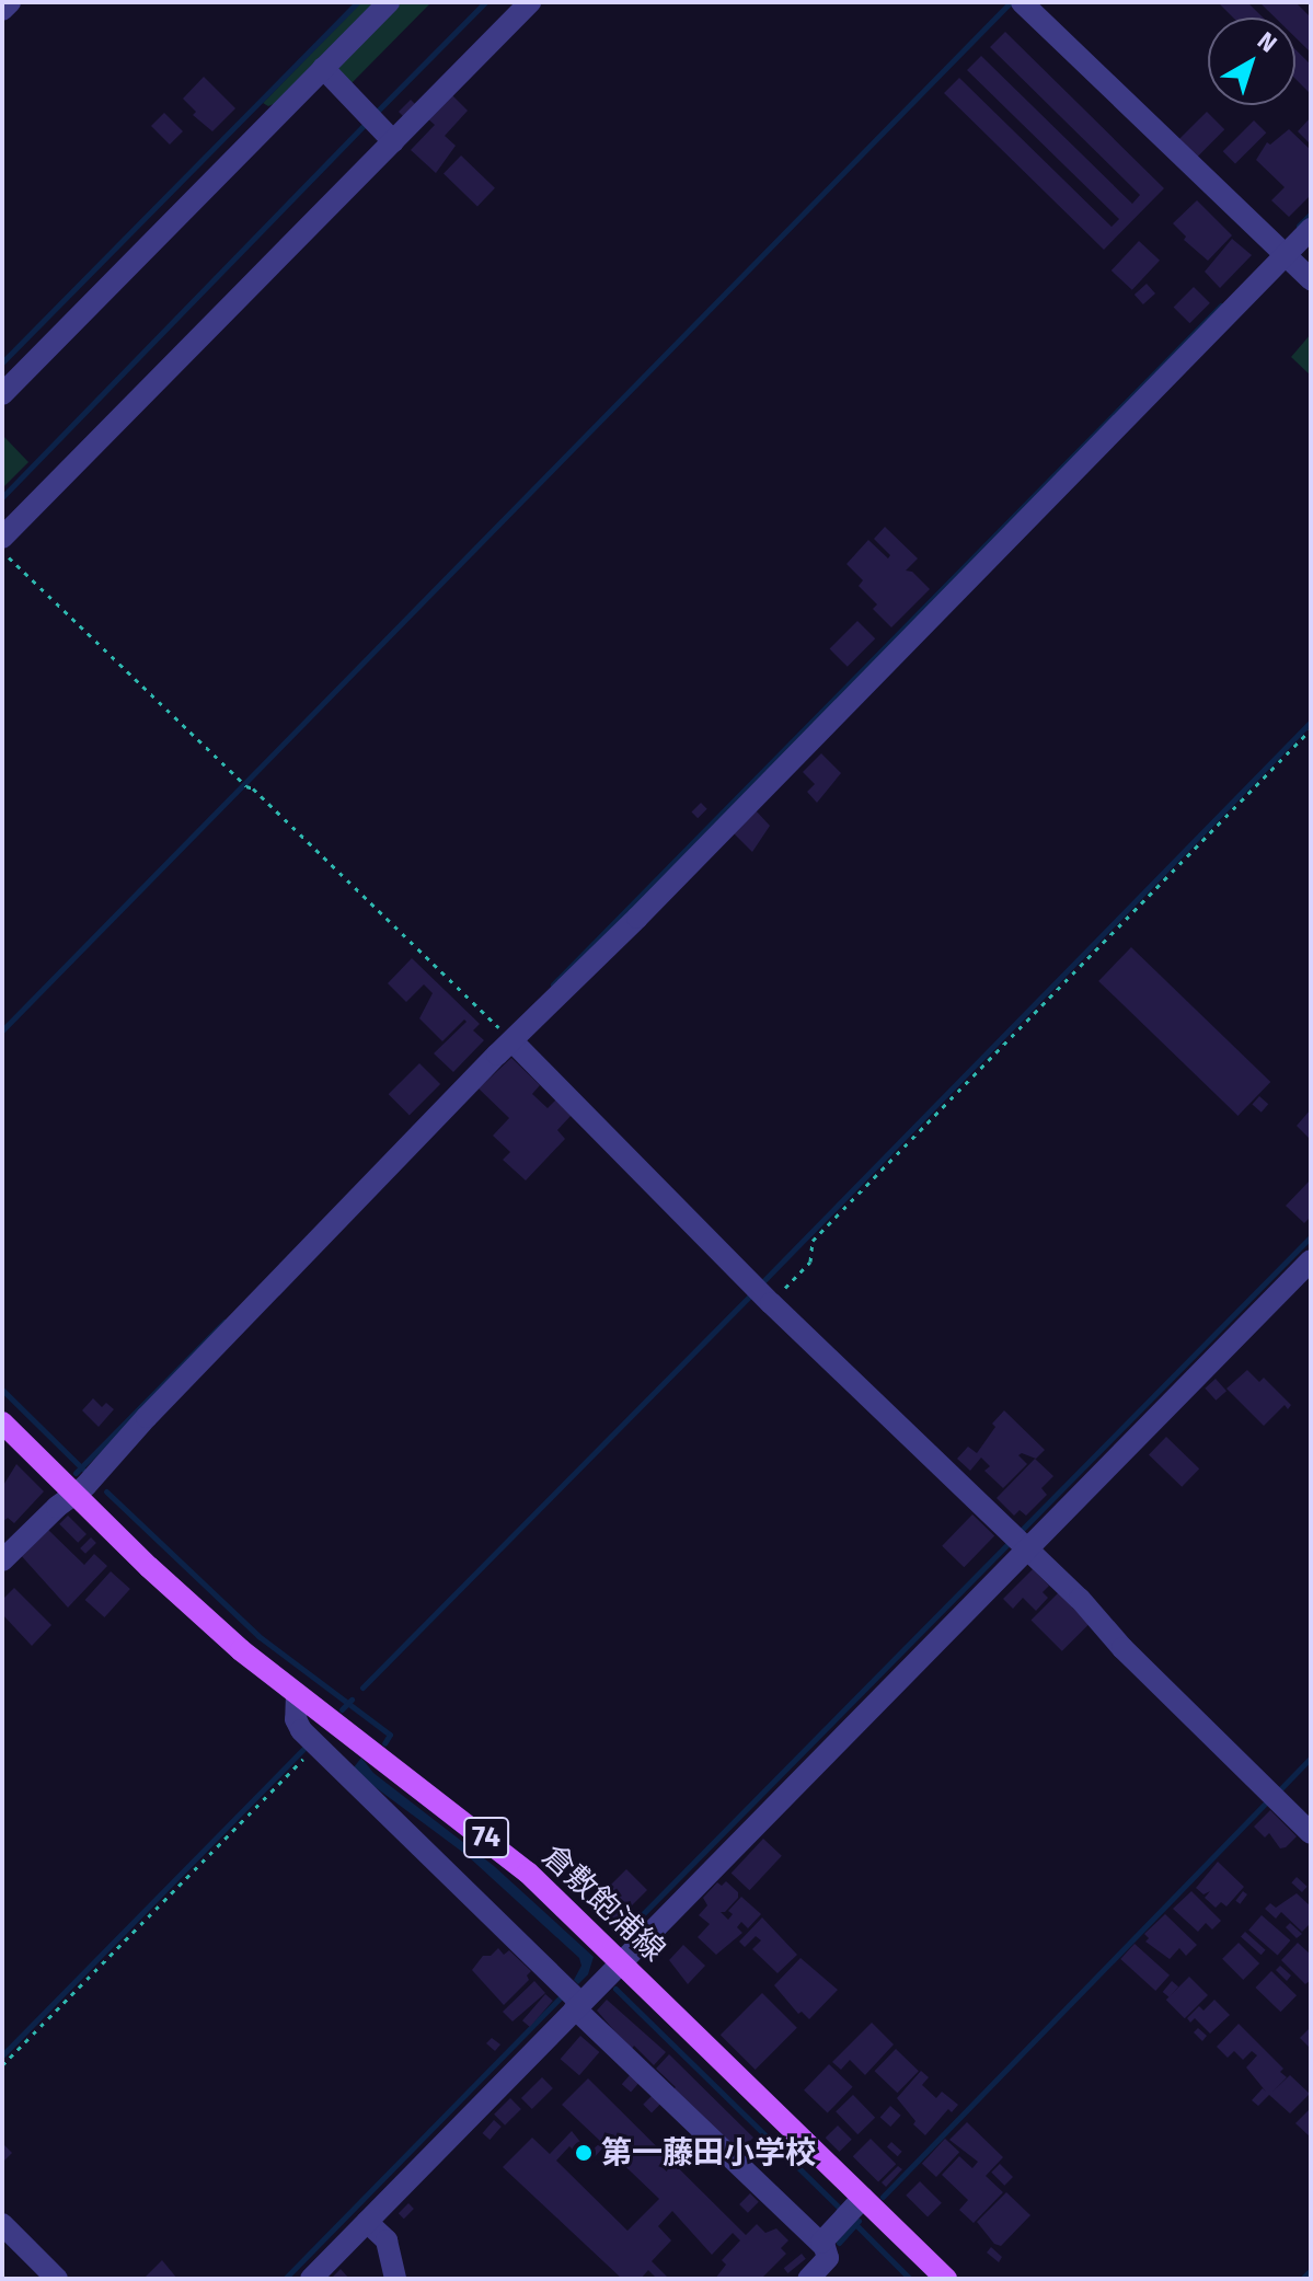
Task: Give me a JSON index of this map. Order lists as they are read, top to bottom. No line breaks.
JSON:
{"streets":{"main road":["74","倉敷飽浦線"]},"places":["第一藤田小学校"],"north":"top right"}
